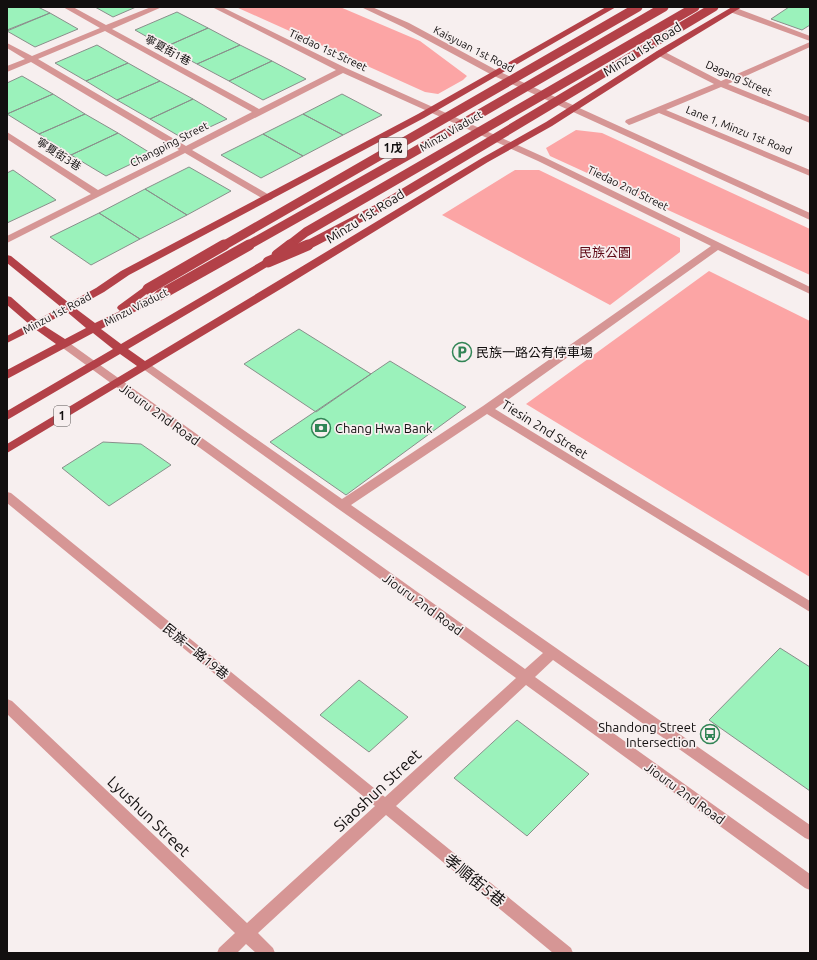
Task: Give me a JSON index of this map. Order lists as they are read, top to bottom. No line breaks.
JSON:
{"streets":{"main road":["Minzu 1st Road","Minzu Viaduct","1戊","Jiouru 2nd Road","1"],"street":["Kaisyuan 1st Road","寧夏街1巷","Tiedao 1st Street","Dagang Street","Lane 1, Minzu 1st Road","Changping Street","寧夏街3巷","Tiedao 2nd Street","Tiesin 2nd Street","民族一路19巷","Siaoshun Street","Lyushun Street","孝順街5巷"]},"crossings":[["Kaisyuan 1st Road","Minzu 1st Road"],["Minzu 1st Road","Tiedao 1st Street"],["Minzu 1st Road","Dagang Street"],["Minzu 1st Road","Tiedao 2nd Street"],["Minzu 1st Road","Jiouru 2nd Road"],["寧夏街1巷","Changping Street"],["Tiedao 1st Street","Changping Street"],["Tiedao 1st Street","Tiedao 2nd Street"],["Minzu Viaduct","1戊"],["Minzu Viaduct","1"],["Changping Street","寧夏街3巷"],["1戊","Jiouru 2nd Road"],["Tiedao 2nd Street","Tiesin 2nd Street"],["Jiouru 2nd Road","1"],["Jiouru 2nd Road","Siaoshun Street"],["民族一路19巷","Siaoshun Street"],["民族一路19巷","孝順街5巷"],["Siaoshun Street","Lyushun Street"],["Siaoshun Street","孝順街5巷"]],"parks":["民族公園"],"places":{"parking":["民族一路公有停車場"],"bank":["Chang Hwa Bank"],"bus stop":["Shandong Street Intersection"]}}
